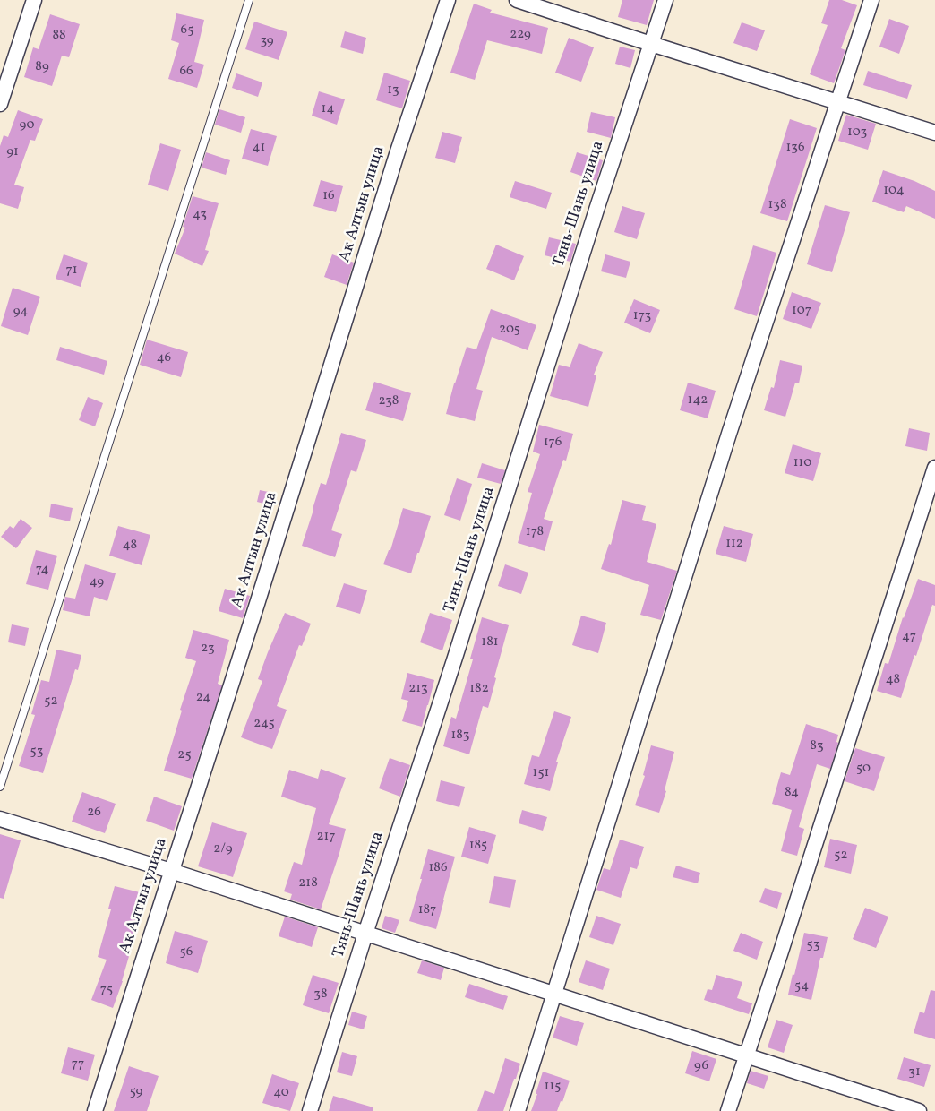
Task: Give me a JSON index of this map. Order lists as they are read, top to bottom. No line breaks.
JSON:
{"streets":{"street":["Ак Алтын улица","Тянь-Шань улица"]},"house_numbers":["65","229","88","39","89","66","13","14","90","103","41","136","91","104","16","138","43","71","107","94","173","205","46","142","238","176","110","178","112","48","74","49","47","181","23","48","213","182","24","52","245","183","83","53","25","50","151","84","26","217","185","2/9","52","186","218","187","53","56","54","75","38","77","96","31","115","59","40"]}
